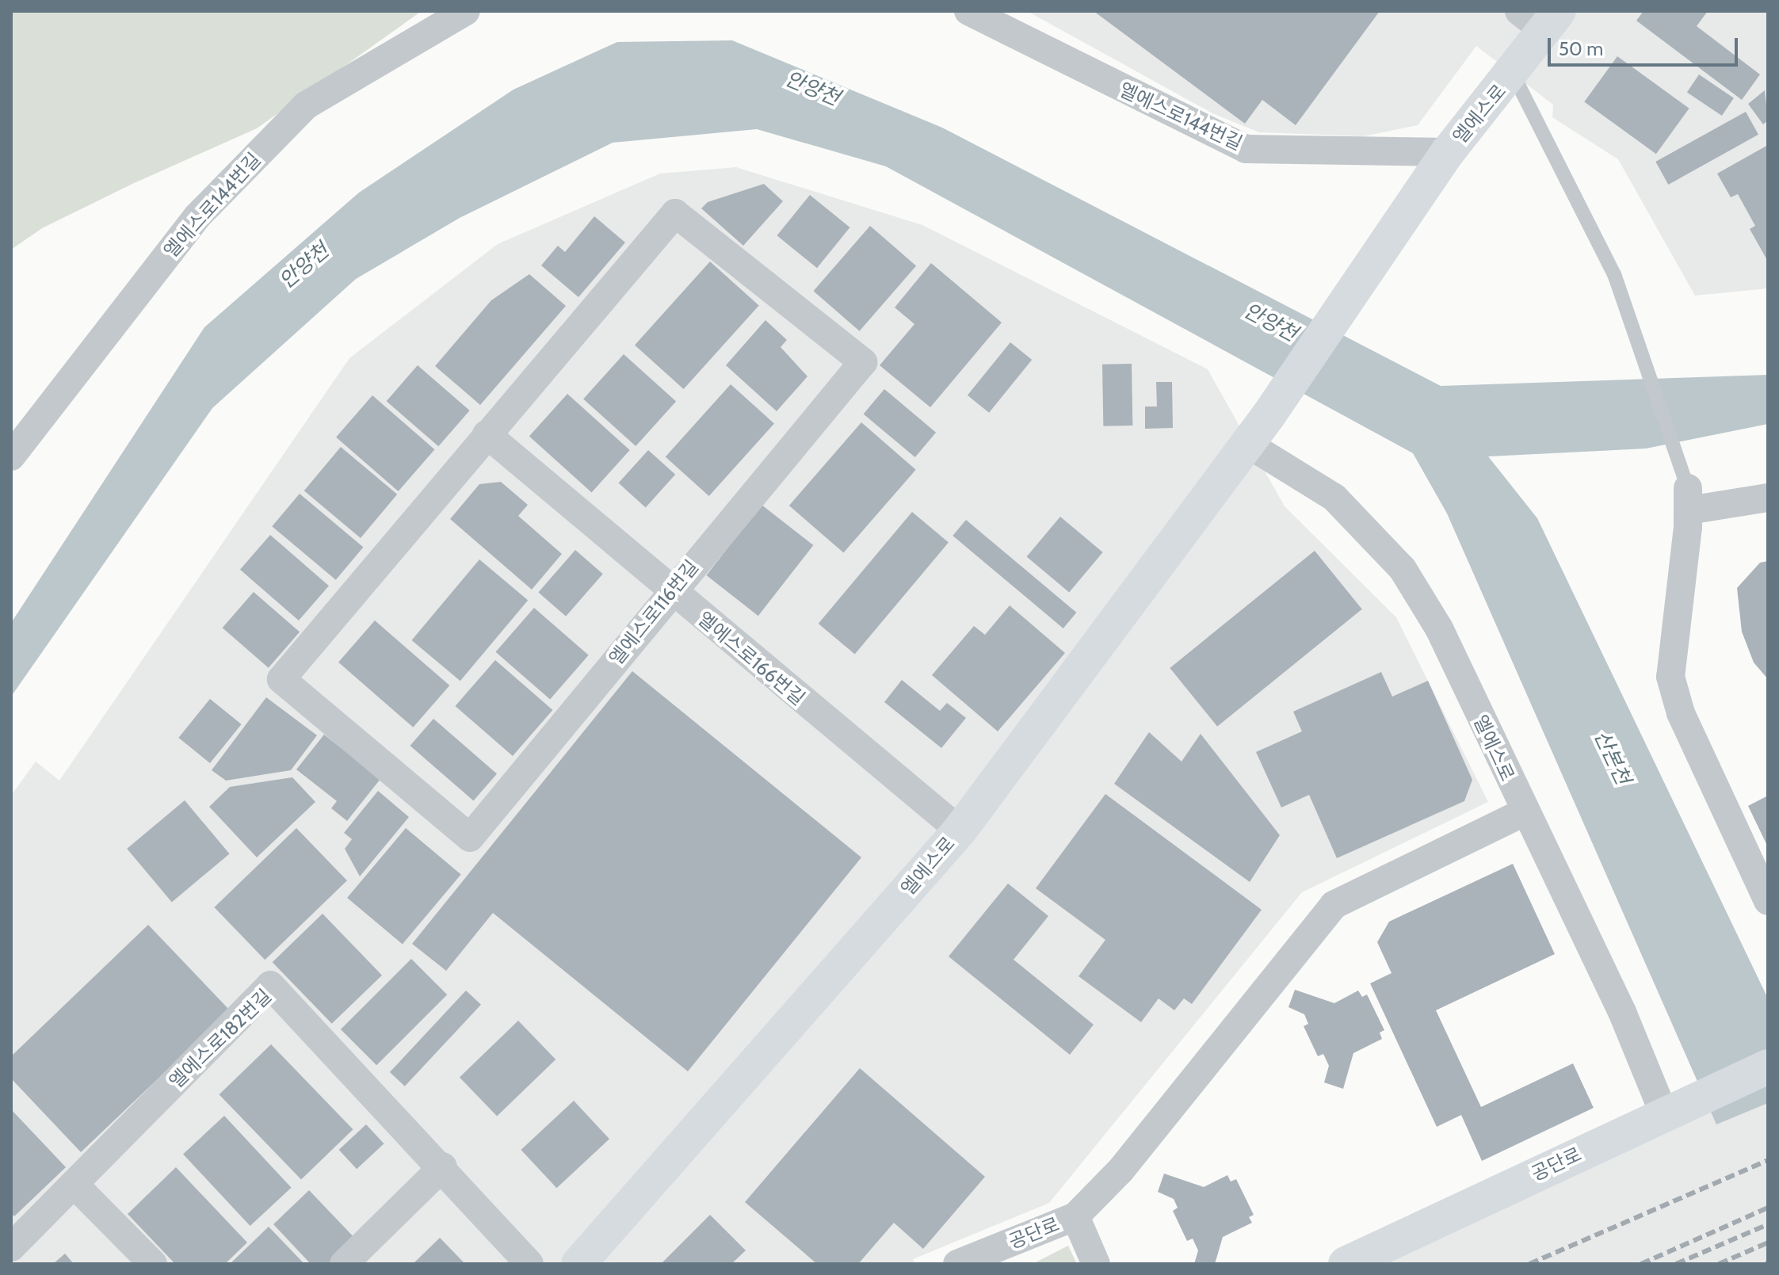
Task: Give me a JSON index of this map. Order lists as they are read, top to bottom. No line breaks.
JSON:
{"streets":{"street":["엘에스로","엘에스로144번길","엘에스로116번길","엘에스로166번길","엘에스로182번길","공단로"]},"crossings":[["엘에스로","엘에스로144번길"],["엘에스로","엘에스로166번길"],["엘에스로","공단로"],["엘에스로116번길","엘에스로166번길"]],"water":["안양천","산본천"],"scale_bar":"50 m"}
